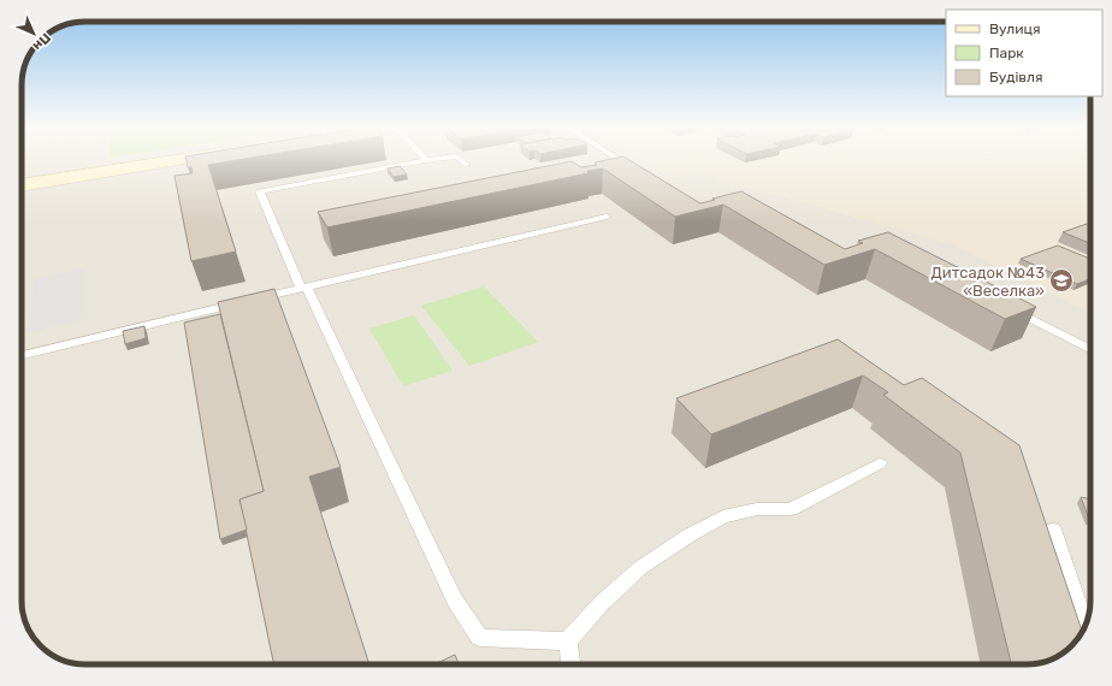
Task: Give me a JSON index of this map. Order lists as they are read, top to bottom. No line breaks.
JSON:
{"places":{"school or university":["Дитсадок №43 «Веселка»"]},"legend":["Вулиця","Парк","Будівля"],"north":"bottom right"}
